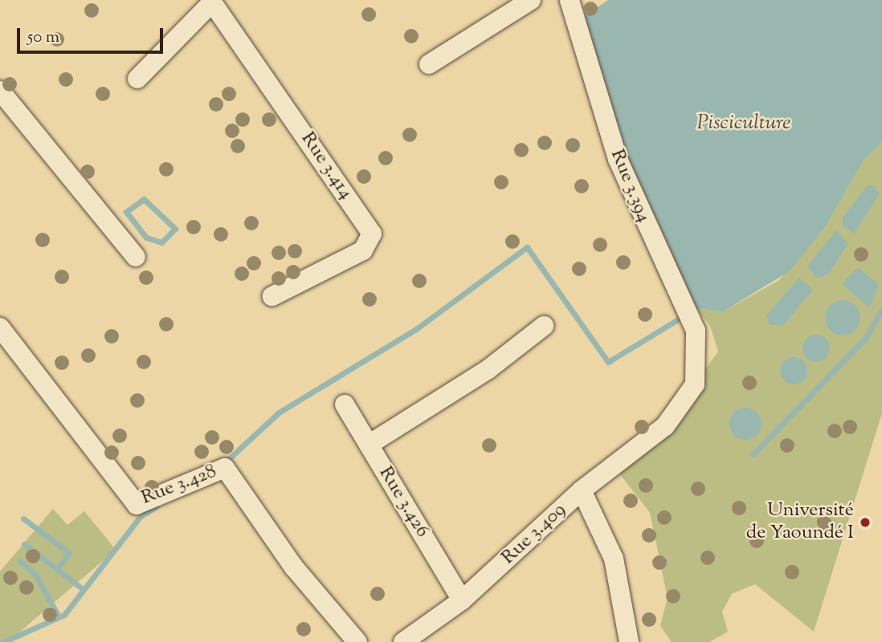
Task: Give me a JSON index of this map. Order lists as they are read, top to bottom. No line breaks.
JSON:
{"streets":{"street":["Rue 3.414","Rue 3.394","Rue 3.428","Rue 3.426","Rue 3.409"]},"crossings":[["Rue 3.394","Rue 3.409"],["Rue 3.426","Rue 3.409"]],"water":["Pisciculture"],"places":["Université de Yaoundé I"],"scale_bar":"50 m"}
